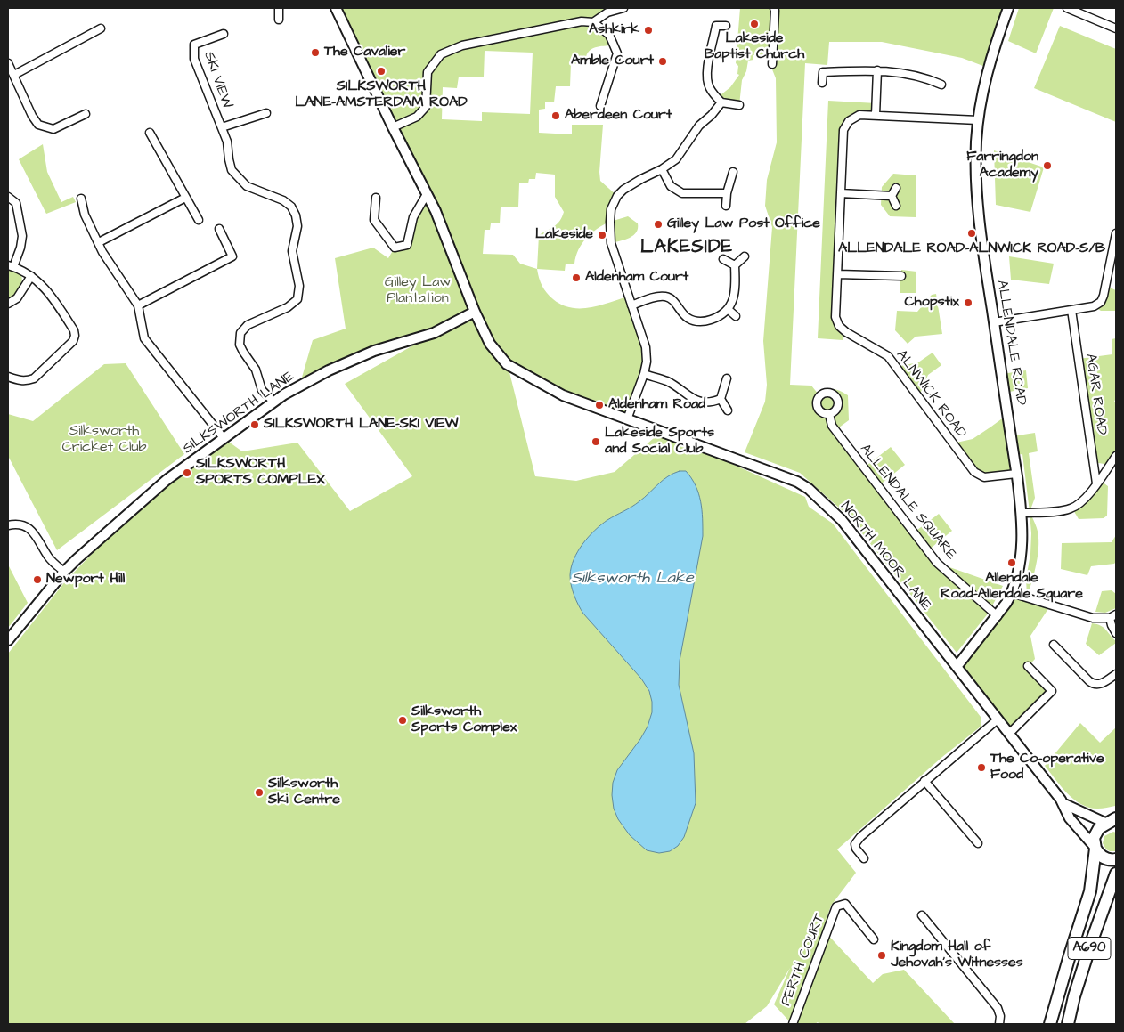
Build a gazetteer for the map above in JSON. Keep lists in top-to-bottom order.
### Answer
{
  "streets": {
    "highway": ["A690"],
    "street": [
      "SKI VIEW",
      "ALLENDALE ROAD",
      "ALNWICK ROAD",
      "AGAR ROAD",
      "SILKSWORTH LANE",
      "ALLENDALE SQUARE",
      "NORTH MOOR LANE",
      "PERTH COURT"
    ]
  },
  "crossings": [
    ["SKI VIEW", "SILKSWORTH LANE"],
    ["ALLENDALE ROAD", "ALNWICK ROAD"],
    ["ALLENDALE ROAD", "ALLENDALE SQUARE"],
    ["ALLENDALE ROAD", "NORTH MOOR LANE"],
    ["SILKSWORTH LANE", "NORTH MOOR LANE"],
    ["NORTH MOOR LANE", "A690"]
  ],
  "districts": ["LAKESIDE"],
  "water": ["Silksworth Lake"],
  "parks": ["Gilley Law Plantation", "Silksworth Cricket Club"],
  "places": [
    "Lakeside Baptist Church",
    "Ashkirk",
    "The Cavalier",
    "Amble Court",
    "SILKSWORTH LANE-AMSTERDAM ROAD",
    "Aberdeen Court",
    "Farringdon Academy",
    "Gilley Law Post Office",
    "ALLENDALE ROAD-ALNWICK ROAD-S/B",
    "Lakeside",
    "Aldenham Court",
    "Chopstix",
    "Aldenham Road",
    "SILKSWORTH LANE-SKI VIEW",
    "Lakeside Sports and Social Club",
    "SILKSWORTH SPORTS COMPLEX",
    "Allendale Road-Allendale Square",
    "Newport Hill",
    "Silksworth Sports Complex",
    "The Co-operative Food",
    "Silksworth Ski Centre",
    "Kingdom Hall of Jehovah's Witnesses"
  ]
}
